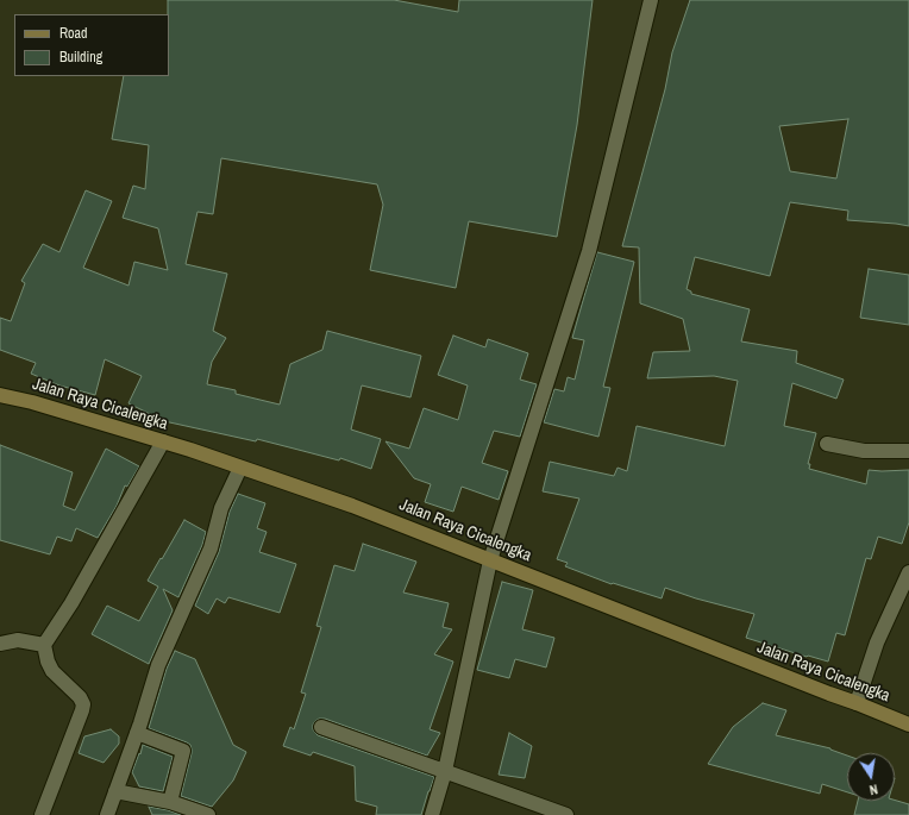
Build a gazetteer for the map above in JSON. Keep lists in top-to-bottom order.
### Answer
{
  "streets": {
    "main road": ["Jalan Raya Cicalengka"]
  },
  "legend": ["Road", "Building"],
  "north": "bottom"
}
